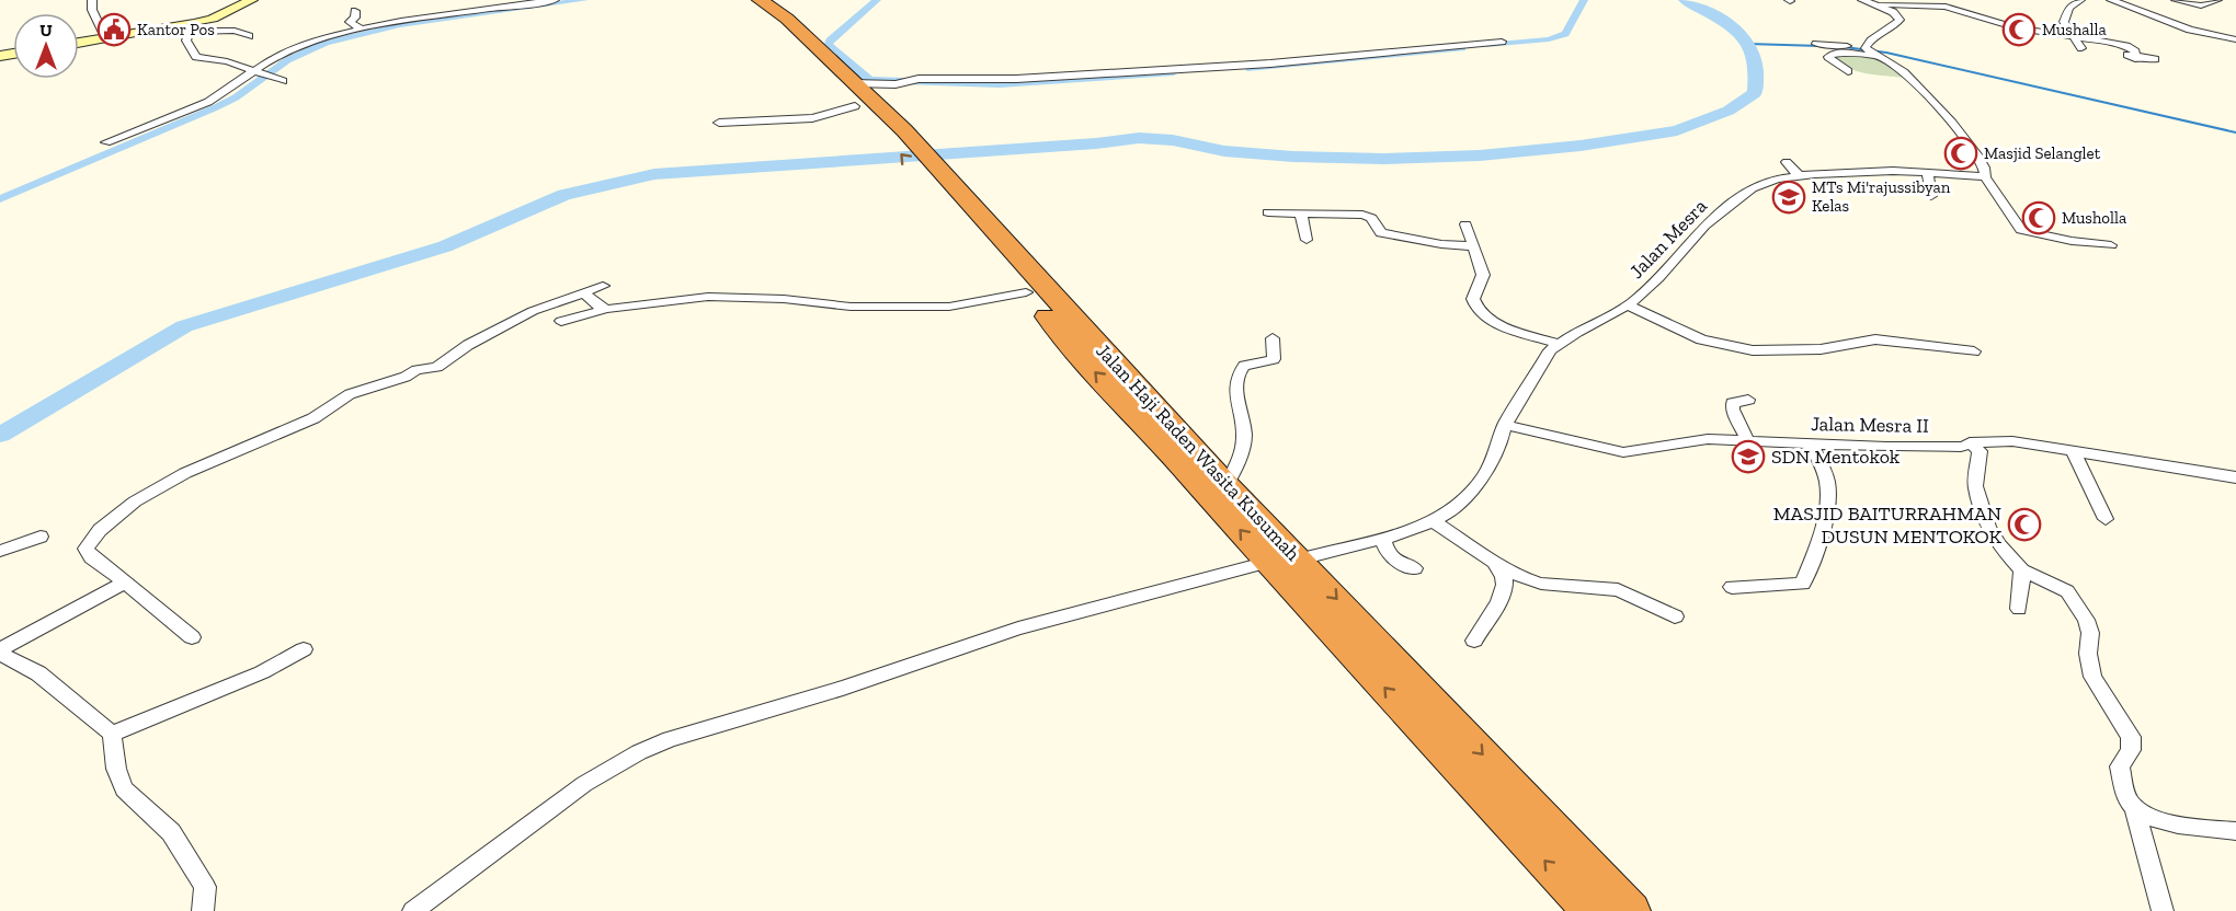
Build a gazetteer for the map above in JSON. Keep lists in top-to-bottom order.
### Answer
{
  "streets": {
    "highway": ["Jalan Haji Raden Wasita Kusumah"],
    "street": ["Jalan Mesra", "Jalan Mesra II"]
  },
  "crossings": [
    ["Jalan Mesra", "Jalan Mesra II"],
    ["Jalan Mesra", "Jalan Haji Raden Wasita Kusumah"]
  ],
  "places": {
    "public building": ["Kantor Pos"],
    "mosque": [
      "Mushalla",
      "Masjid Selanglet",
      "Musholla",
      "MASJID BAITURRAHMAN DUSUN MENTOKOK"
    ],
    "school or university": ["MTs Mi'rajussibyan Kelas", "SDN Mentokok"]
  },
  "north": "top"
}
